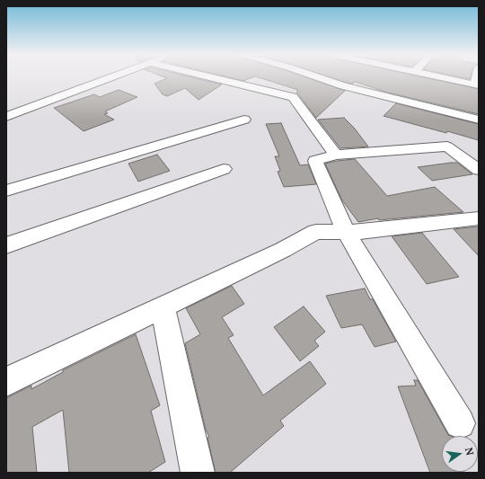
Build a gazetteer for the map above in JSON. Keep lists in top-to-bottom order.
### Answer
{
  "north": "right"
}
